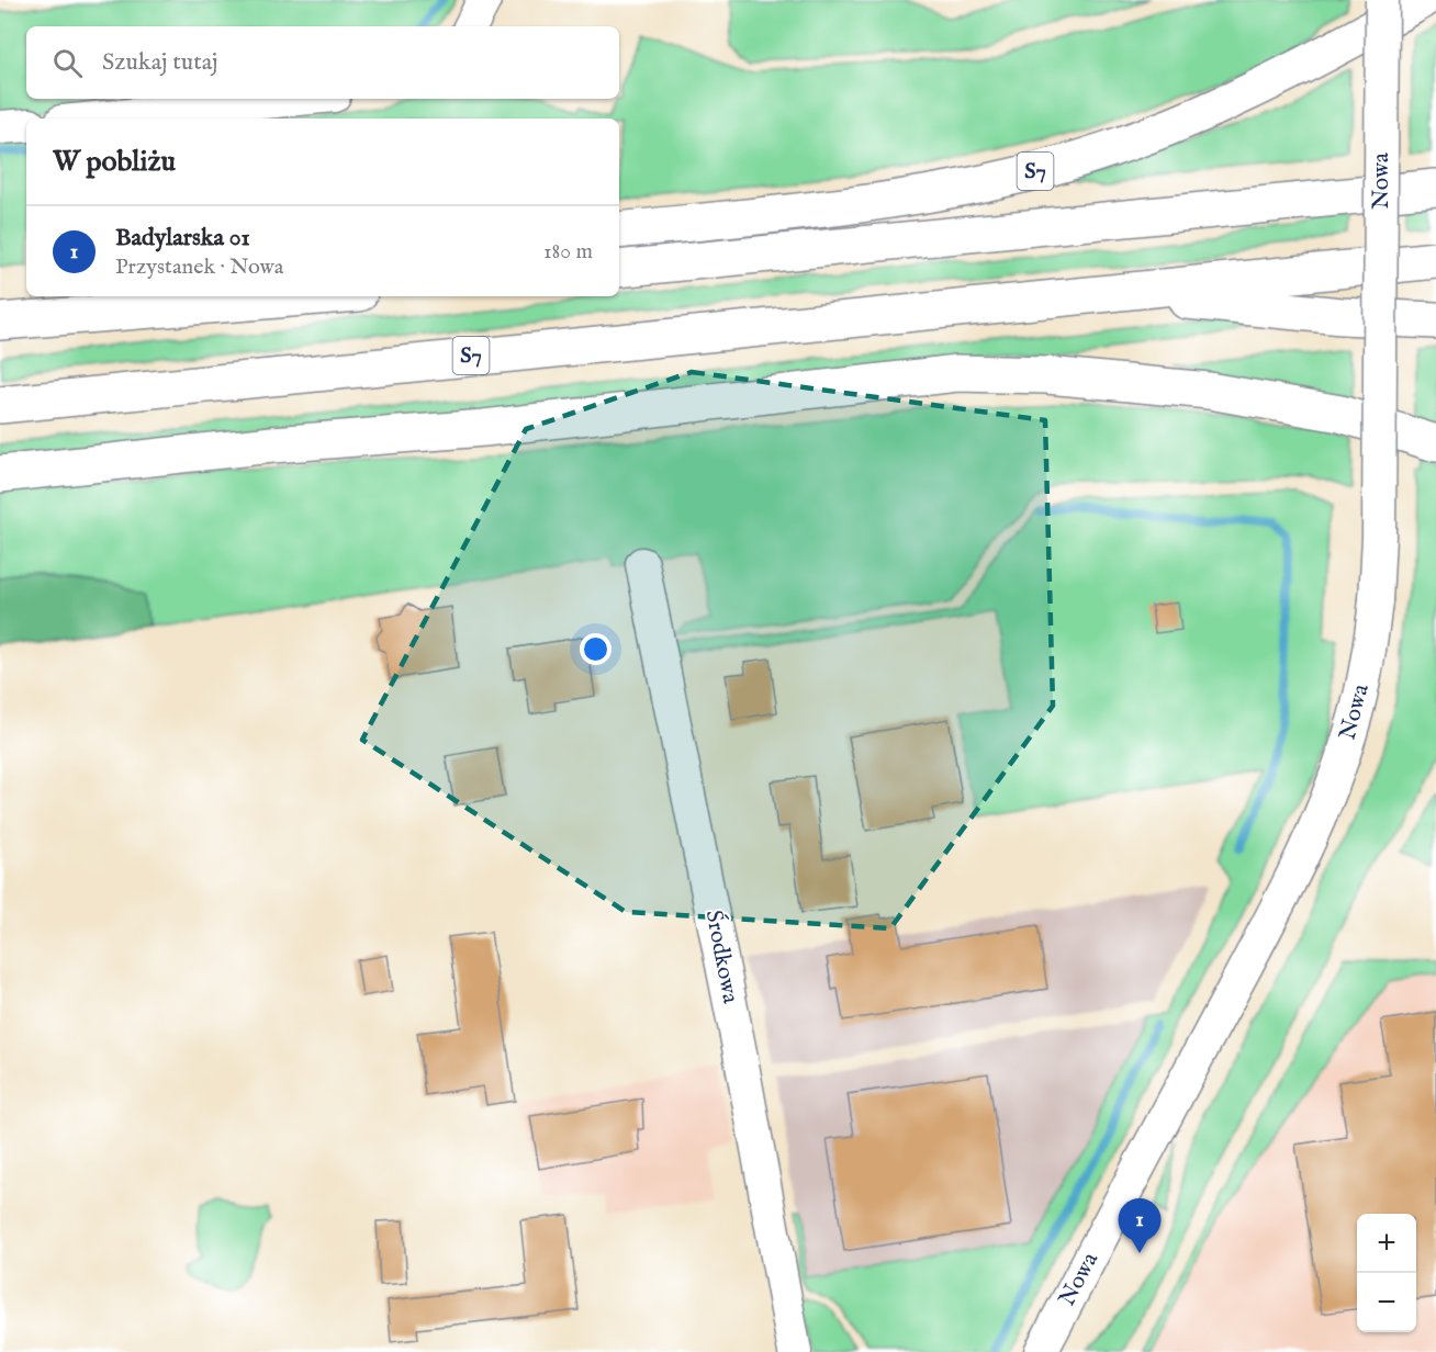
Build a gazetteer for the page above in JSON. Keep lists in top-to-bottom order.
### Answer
{
  "streets": {
    "highway": ["S7"],
    "street": ["Nowa", "Środkowa"]
  },
  "page": {
    "search": "Szukaj tutaj",
    "heading": "W pobliżu",
    "list": [
      {
        "mark": "1",
        "name": "Badylarska 01",
        "note": "Przystanek · Nowa",
        "value": "180 m"
      }
    ],
    "pins": "1",
    "map_buttons": ["+", "−"]
  }
}
